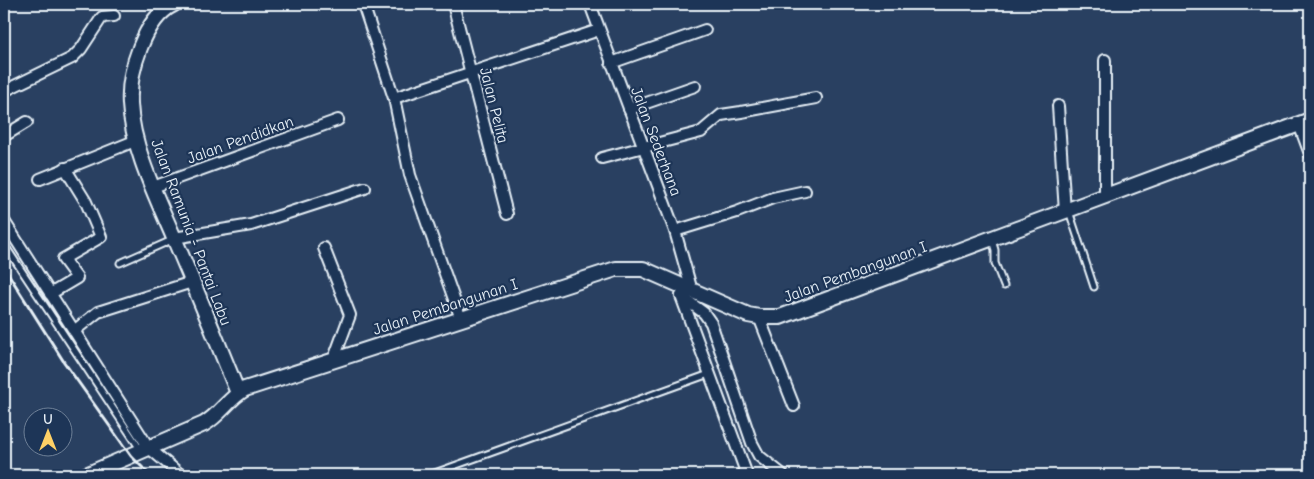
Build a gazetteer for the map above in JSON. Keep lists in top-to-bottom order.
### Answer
{
  "streets": {
    "main road": ["Jalan Ramunia - Pantai Labu", "Jalan Pembangunan I"],
    "street": ["Jalan Pelita", "Jalan Pendidkan", "Jalan Sederhana"]
  },
  "crossings": [
    ["Jalan Pendidkan", "Jalan Ramunia - Pantai Labu"],
    ["Jalan Sederhana", "Jalan Pembangunan I"],
    ["Jalan Ramunia - Pantai Labu", "Jalan Pembangunan I"]
  ],
  "north": "top"
}
